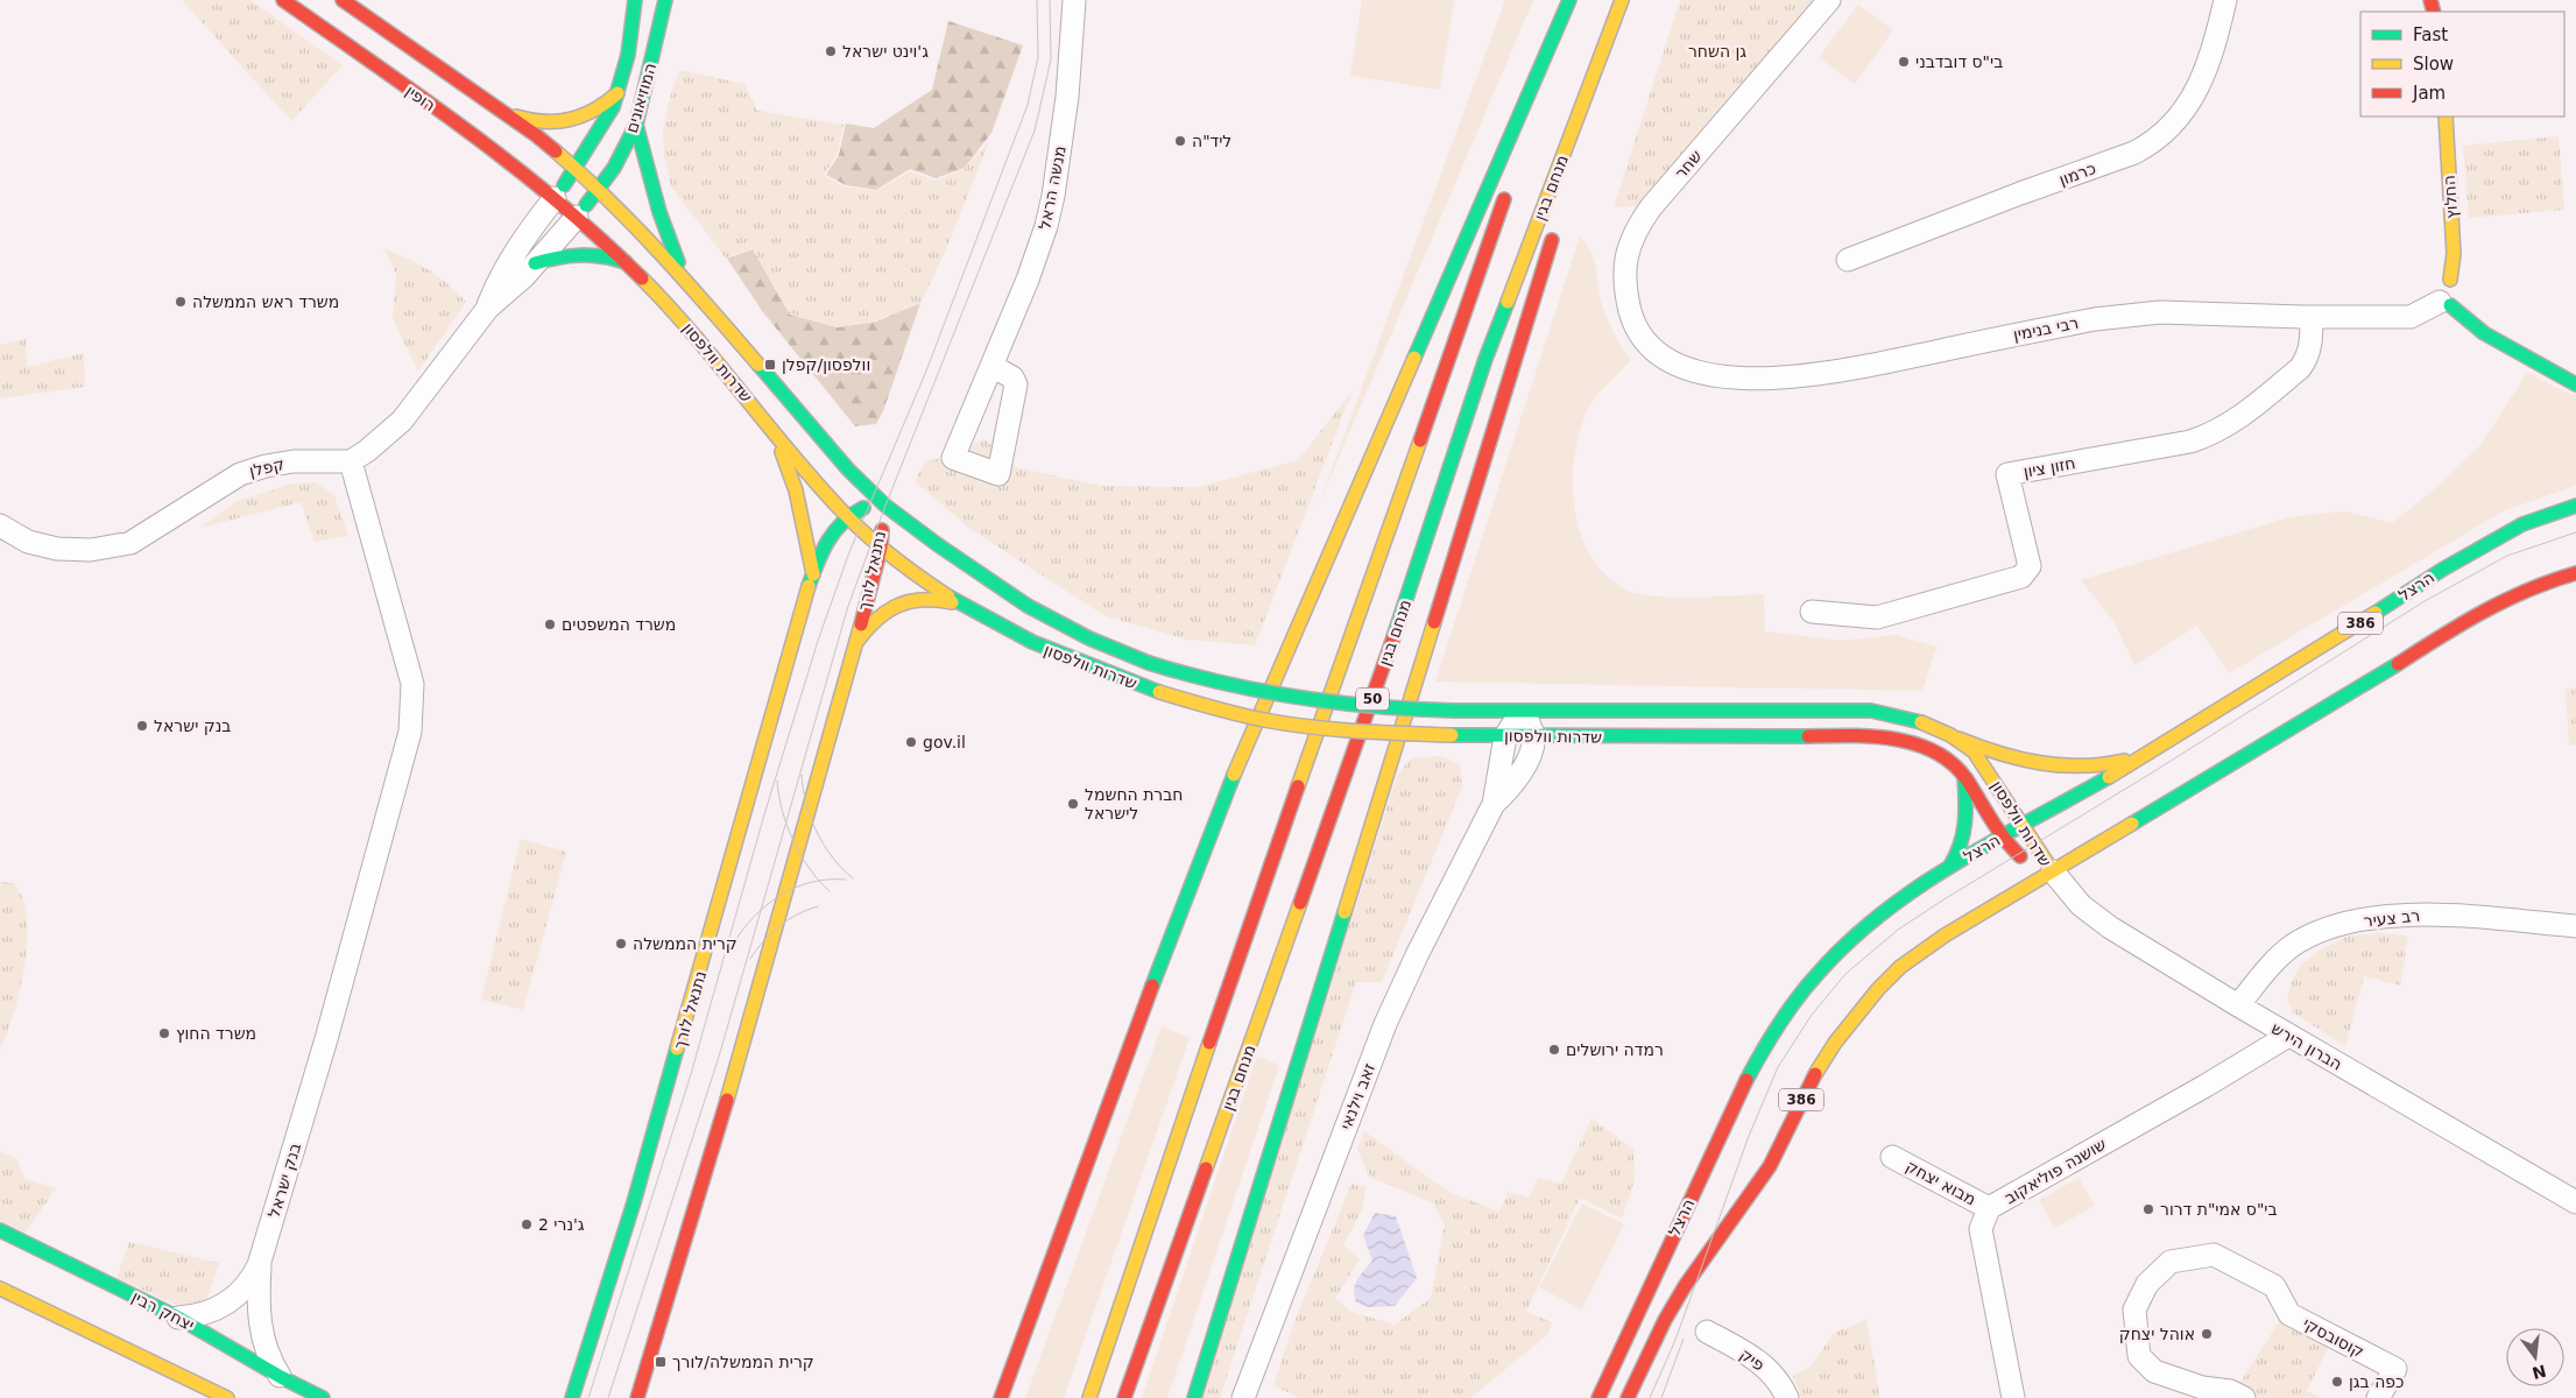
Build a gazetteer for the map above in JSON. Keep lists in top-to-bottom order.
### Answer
{
  "streets": {
    "main road": [
      "רופין",
      "המוזיאונים",
      "מנחם בגין",
      "החלוץ",
      "שדרות וולפסון",
      "נתנאל לורך",
      "הרצל",
      "386",
      "50",
      "יצחק רבין"
    ],
    "street": [
      "שחר",
      "כרמון",
      "מנשה הראל",
      "רבי בנימין",
      "קפלן",
      "חזון ציון",
      "רב צעיר",
      "הברון הירש",
      "זאב וילנאי",
      "שושנה פוליאקוב",
      "בנק ישראל",
      "מבוא יצחק",
      "קוסובסקי",
      "פיק"
    ]
  },
  "crossings": [
    ["רופין", "שדרות וולפסון"],
    ["המוזיאונים", "שדרות וולפסון"],
    ["שחר", "רבי בנימין"],
    ["החלוץ", "רבי בנימין"],
    ["רבי בנימין", "חזון ציון"],
    ["שדרות וולפסון", "נתנאל לורך"],
    ["שדרות וולפסון", "הרצל"],
    ["שדרות וולפסון", "386"],
    ["שדרות וולפסון", "הברון הירש"],
    ["שדרות וולפסון", "זאב וילנאי"],
    ["קפלן", "בנק ישראל"],
    ["386", "הברון הירש"],
    ["רב צעיר", "הברון הירש"],
    ["הברון הירש", "שושנה פוליאקוב"],
    ["שושנה פוליאקוב", "מבוא יצחק"],
    ["בנק ישראל", "יצחק רבין"]
  ],
  "parks": ["גן השחר"],
  "places": {
    "other": [
      "ג'וינט ישראל",
      "בי\"ס דובדבני",
      "ליד\"ה",
      "משרד ראש הממשלה",
      "משרד המשפטים",
      "בנק ישראל",
      "gov.il",
      "חברת החשמל לישראל",
      "קרית הממשלה",
      "משרד החוץ",
      "רמדה ירושלים",
      "בי\"ס אמי\"ת דרור",
      "ג'נרי 2",
      "אוהל יצחק",
      "כפה בגן"
    ],
    "transit": ["וולפסון/קפלן", "קרית הממשלה/לורך"]
  },
  "legend": ["Fast", "Slow", "Jam"],
  "north": "bottom"
}
